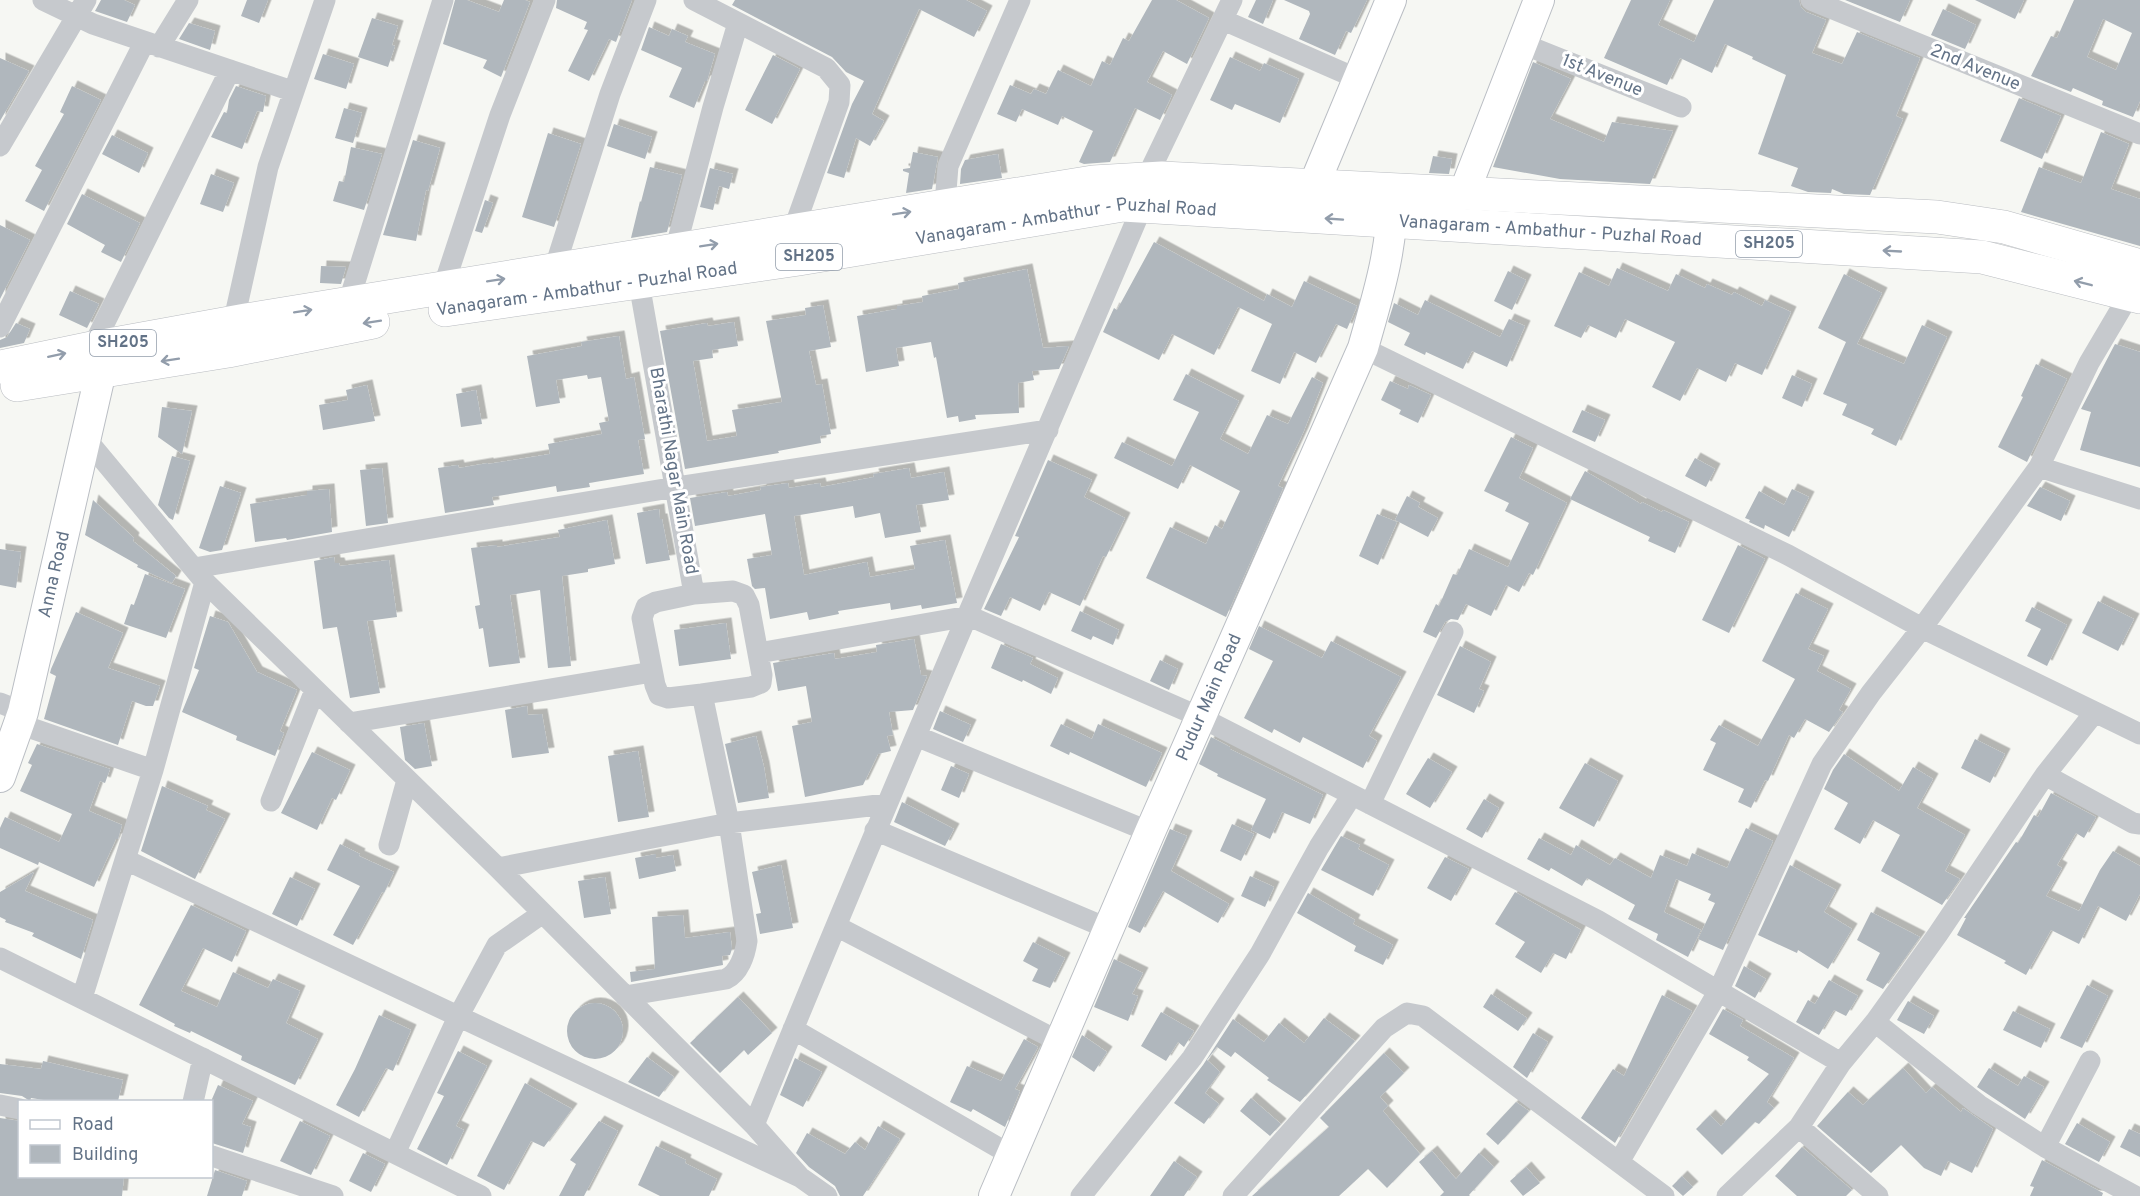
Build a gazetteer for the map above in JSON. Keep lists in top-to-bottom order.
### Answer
{
  "streets": {
    "main road": ["Vanagaram - Ambathur - Puzhal Road", "SH205"],
    "street": [
      "2nd Avenue",
      "1st Avenue",
      "Bharathi Nagar Main Road",
      "Anna Road",
      "Pudur Main Road"
    ]
  },
  "crossings": [
    ["Vanagaram - Ambathur - Puzhal Road", "Bharathi Nagar Main Road"],
    ["Vanagaram - Ambathur - Puzhal Road", "Anna Road"],
    ["Vanagaram - Ambathur - Puzhal Road", "Pudur Main Road"]
  ],
  "legend": ["Road", "Building"]
}
